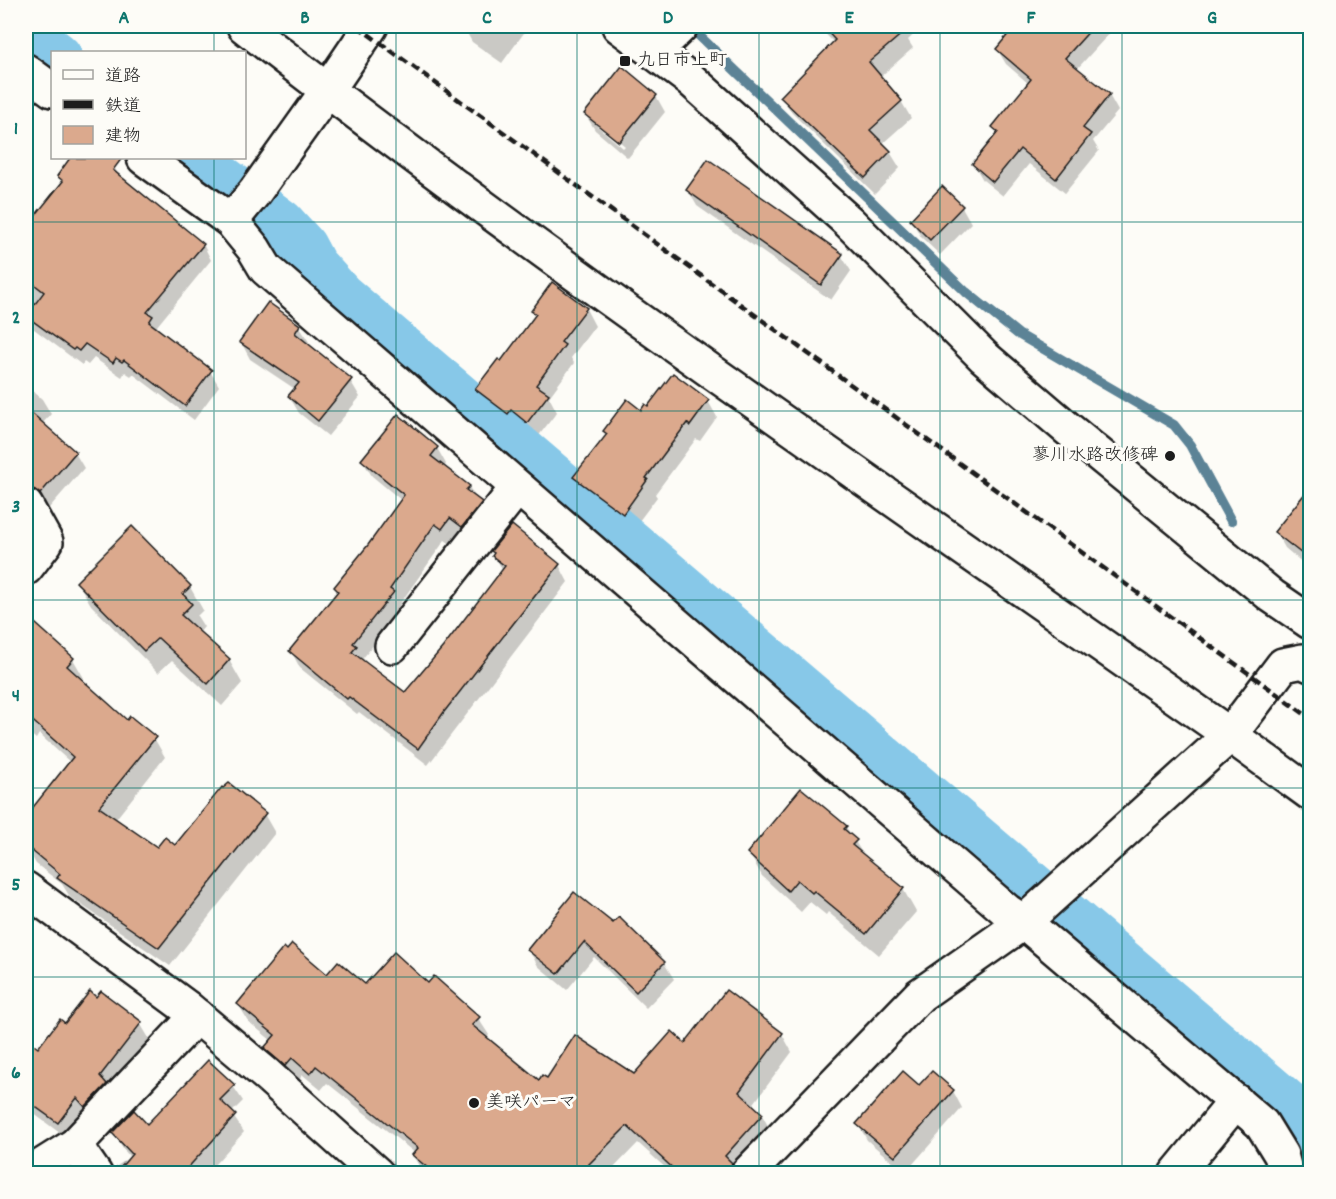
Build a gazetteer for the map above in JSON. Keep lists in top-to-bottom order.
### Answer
{
  "places": {
    "transit": ["九日市上町"],
    "other": ["蓼川水路改修碑", "美咲パーマ"]
  },
  "legend": ["道路", "鉄道", "建物"],
  "grid": {
    "columns": [
      "A",
      "B",
      "C",
      "D",
      "E",
      "F",
      "G"
    ],
    "rows": [
      "1",
      "2",
      "3",
      "4",
      "5",
      "6"
    ]
  }
}
